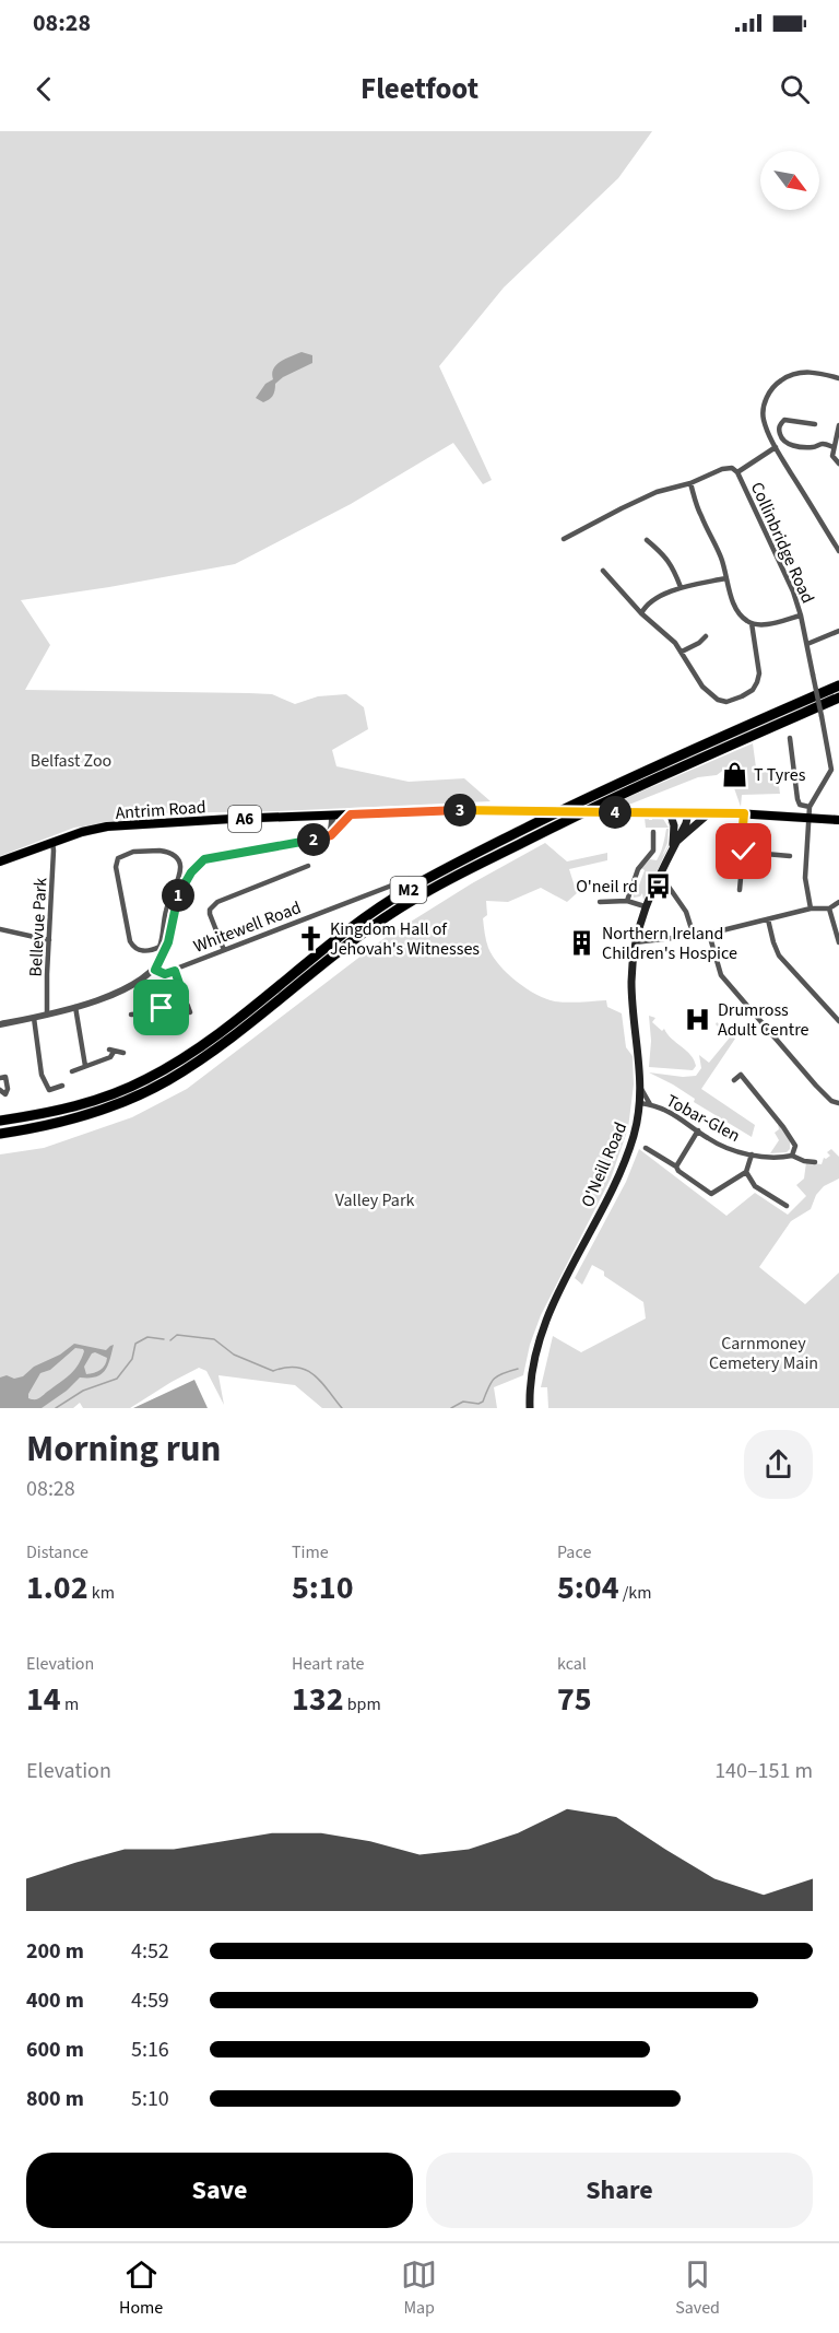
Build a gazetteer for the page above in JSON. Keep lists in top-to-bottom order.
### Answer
{
  "streets": {
    "highway": ["M2"],
    "main road": ["Antrim Road", "A6", "O'Neill Road"],
    "street": [
      "Collinbridge Road",
      "Whitewell Road",
      "Bellevue Park",
      "Tobar-Glen"
    ]
  },
  "crossings": [
    ["Antrim Road", "Bellevue Park"],
    ["Antrim Road", "O'Neill Road"],
    ["Tobar-Glen", "O'Neill Road"]
  ],
  "parks": ["Belfast Zoo", "Valley Park", "Carnmoney Cemetery Main"],
  "places": {
    "shop": ["T Tyres"],
    "bus stop": ["O'neil rd"],
    "church": ["Kingdom Hall of Jehovah's Witnesses"],
    "building": ["Northern Ireland Children's Hospice"],
    "hospital": ["Drumross Adult Centre"]
  },
  "north": "bottom right",
  "page": {
    "status": "08:28",
    "header": "Fleetfoot",
    "pins": [
      "3",
      "4",
      "2",
      "1"
    ],
    "heading": ["Morning run", "08:28"],
    "stats": [
      ["Distance", "1.02 km"],
      ["Time", "5:10"],
      ["Pace", "5:04 /km"],
      ["Elevation", "14 m"],
      ["Heart rate", "132 bpm"],
      ["kcal", "75"]
    ],
    "chart": ["Elevation", "140–151 m"],
    "list": [
      {
        "name": "200 m",
        "note": "4:52"
      },
      {
        "name": "400 m",
        "note": "4:59"
      },
      {
        "name": "600 m",
        "note": "5:16"
      },
      {
        "name": "800 m",
        "note": "5:10"
      }
    ],
    "buttons": ["Save", "Share"],
    "tabs": ["Home", "Map", "Saved"]
  }
}
